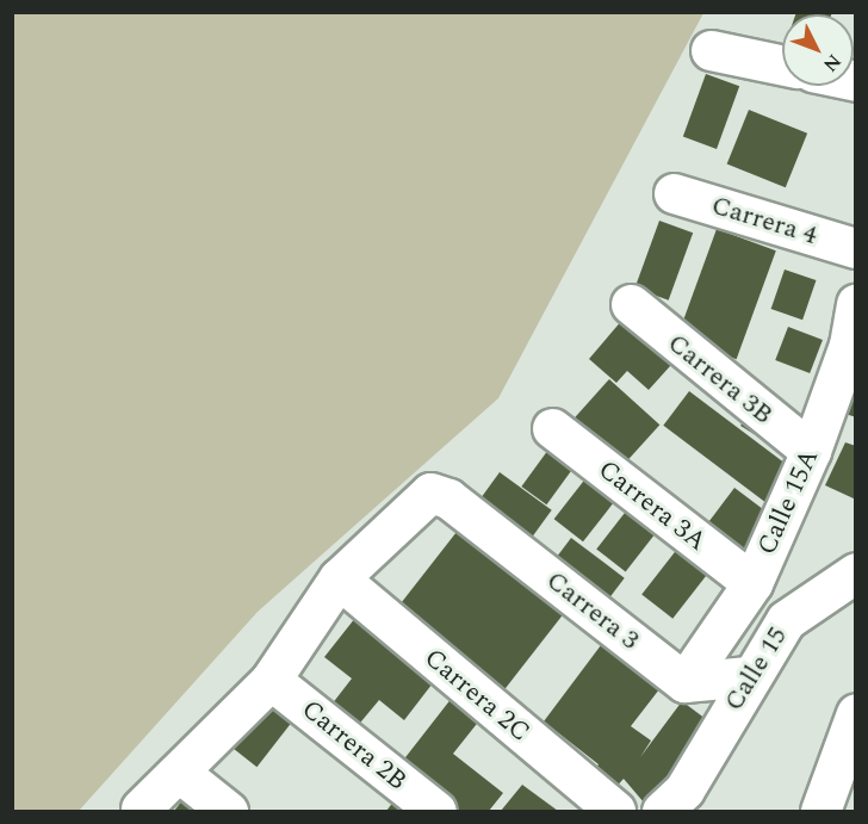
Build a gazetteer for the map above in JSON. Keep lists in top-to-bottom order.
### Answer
{
  "streets": {
    "street": [
      "Carrera 4",
      "Carrera 3B",
      "Calle 15A",
      "Carrera 3A",
      "Carrera 3",
      "Calle 15",
      "Carrera 2C",
      "Carrera 2B"
    ]
  },
  "crossings": [
    ["Carrera 3B", "Calle 15A"],
    ["Calle 15A", "Carrera 3A"],
    ["Calle 15A", "Carrera 3"],
    ["Carrera 3", "Carrera 2C"]
  ],
  "north": "bottom right"
}
